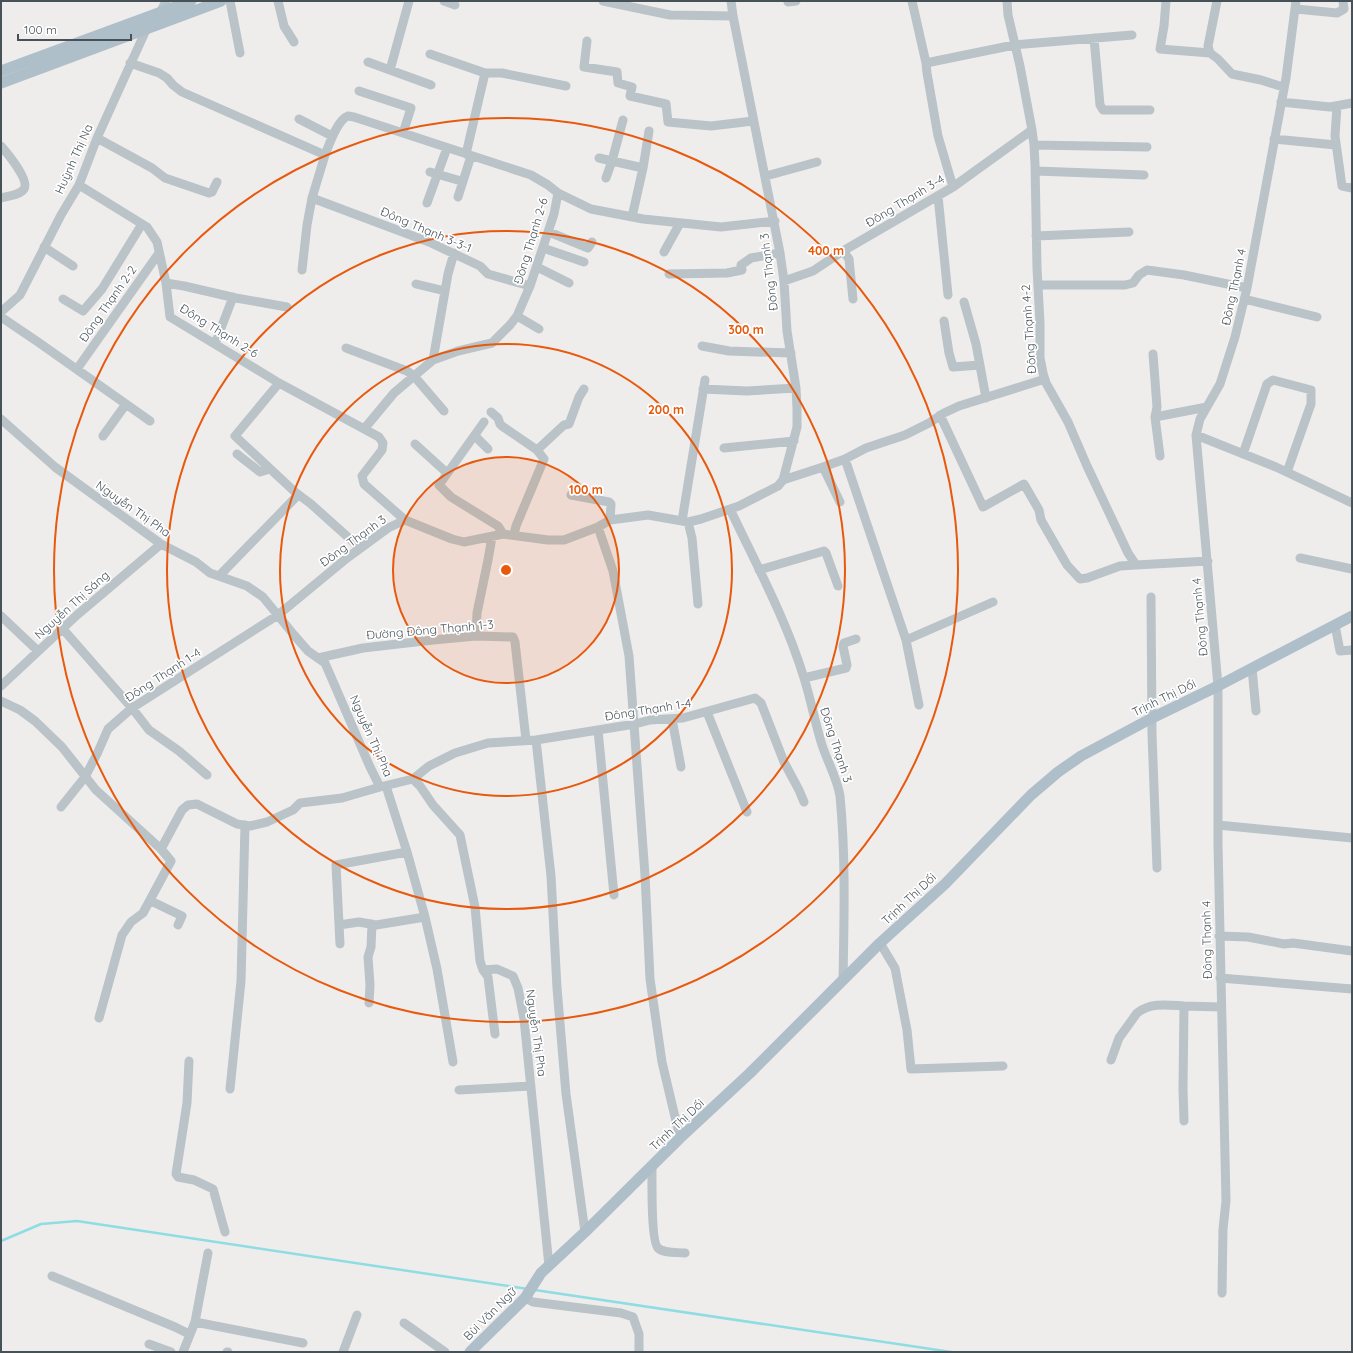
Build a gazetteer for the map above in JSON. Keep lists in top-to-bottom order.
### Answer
{
  "streets": {
    "main road": ["Trịnh Thị Dối", "Bùi Văn Ngữ"],
    "street": [
      "Huỳnh Thị Na",
      "Đông Thạnh 3-4",
      "Đông Thạnh 3-3-1",
      "Đông Thạnh 2-6",
      "Đông Thạnh 3",
      "Đông Thạnh 4",
      "Đông Thạnh 2-2",
      "Đông Thạnh 4-2",
      "Nguyễn Thị Pha",
      "Nguyễn Thị Sáng",
      "Đường Đông Thạnh 1-3",
      "Đông Thạnh 1-4"
    ]
  },
  "crossings": [
    ["Huỳnh Thị Na", "Đông Thạnh 2-6"],
    ["Đông Thạnh 3-4", "Đông Thạnh 3"],
    ["Đông Thạnh 3-4", "Đông Thạnh 4-2"],
    ["Đông Thạnh 3-3-1", "Đông Thạnh 2-6"],
    ["Đông Thạnh 2-6", "Đông Thạnh 3"],
    ["Đông Thạnh 2-6", "Đông Thạnh 2-2"],
    ["Đông Thạnh 3", "Nguyễn Thị Pha"],
    ["Đông Thạnh 3", "Đông Thạnh 1-4"],
    ["Đông Thạnh 3", "Trịnh Thị Dối"],
    ["Đông Thạnh 4", "Trịnh Thị Dối"],
    ["Nguyễn Thị Pha", "Nguyễn Thị Sáng"],
    ["Nguyễn Thị Pha", "Đường Đông Thạnh 1-3"],
    ["Nguyễn Thị Pha", "Đông Thạnh 1-4"],
    ["Nguyễn Thị Pha", "Trịnh Thị Dối"],
    ["Đường Đông Thạnh 1-3", "Đông Thạnh 1-4"],
    ["Trịnh Thị Dối", "Bùi Văn Ngữ"]
  ],
  "scale_bar": "100 m",
  "rings": [
    "400 m",
    "300 m",
    "200 m",
    "100 m"
  ]
}
